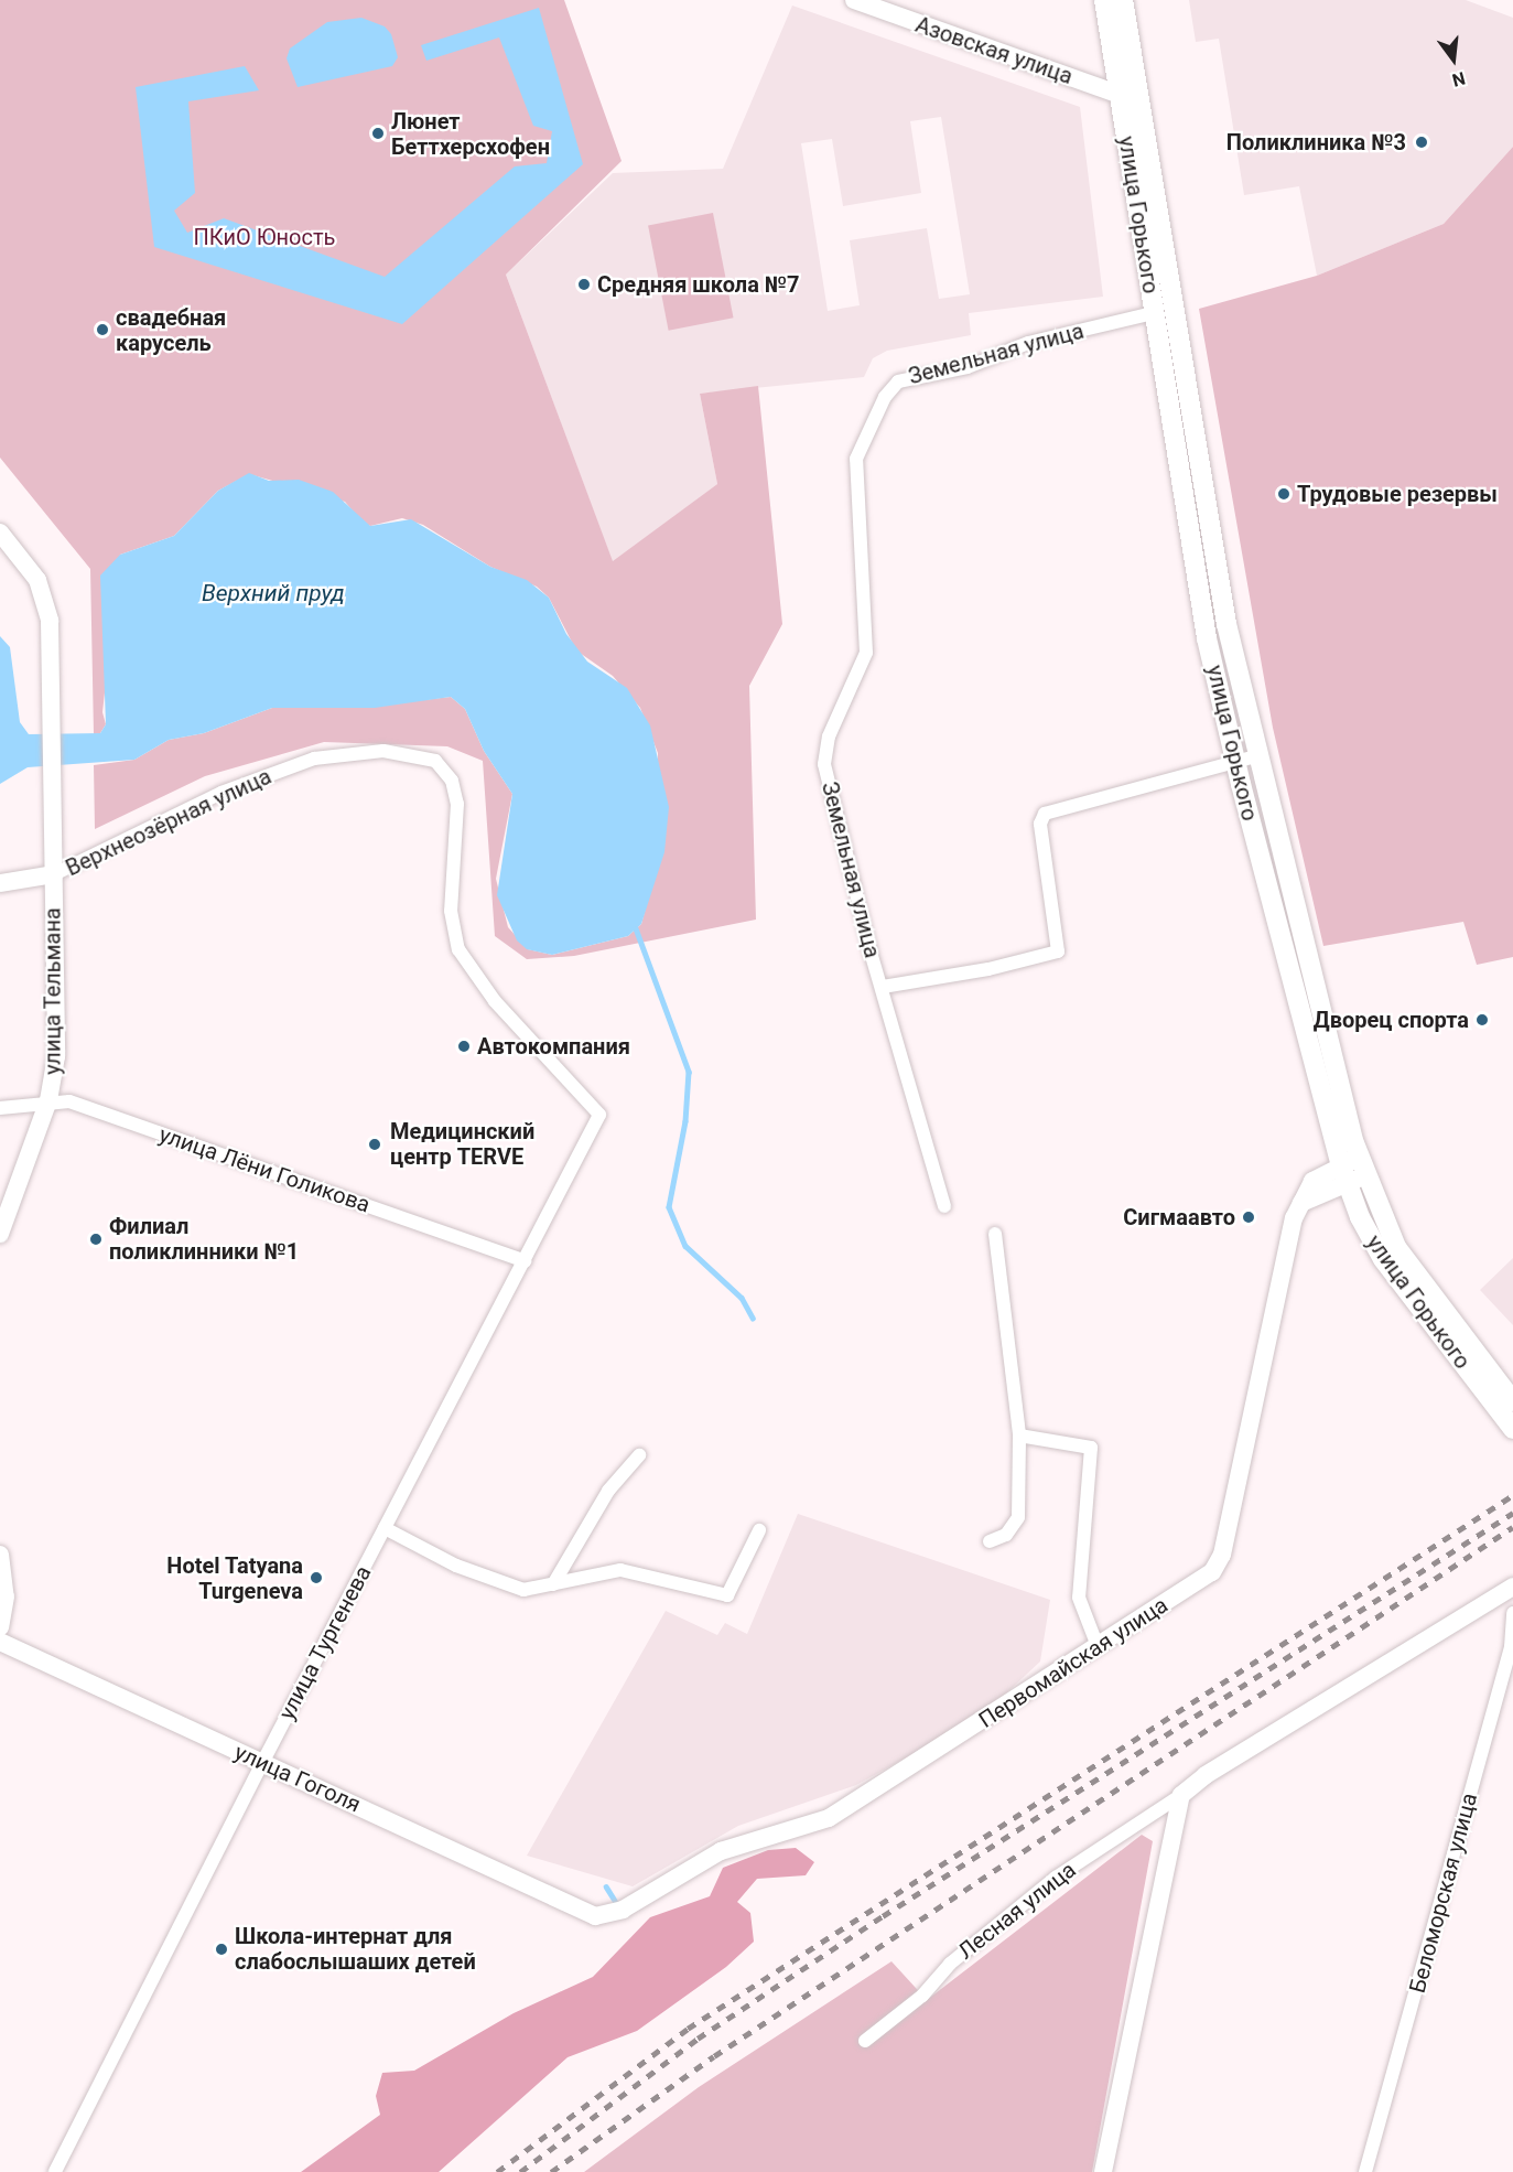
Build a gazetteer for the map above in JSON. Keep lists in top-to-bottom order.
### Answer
{
  "streets": {
    "main road": ["улица Горького"],
    "street": [
      "Азовская улица",
      "Земельная улица",
      "Верхнеозёрная улица",
      "улица Тельмана",
      "улица Лёни Голикова",
      "улица Тургенева",
      "Первомайская улица",
      "улица Гоголя",
      "Беломорская улица",
      "Лесная улица"
    ]
  },
  "crossings": [
    ["Азовская улица", "улица Горького"],
    ["улица Горького", "Земельная улица"],
    ["улица Горького", "Первомайская улица"],
    ["Верхнеозёрная улица", "улица Тельмана"],
    ["Верхнеозёрная улица", "улица Тургенева"],
    ["улица Тельмана", "улица Лёни Голикова"],
    ["улица Лёни Голикова", "улица Тургенева"],
    ["улица Тургенева", "улица Гоголя"],
    ["Первомайская улица", "улица Гоголя"]
  ],
  "water": ["Верхний пруд"],
  "parks": ["ПКиО Юность"],
  "places": [
    "Люнет Беттхерсхофен",
    "Поликлиника №3",
    "Средняя школа №7",
    "свадебная карусель",
    "Трудовые резервы",
    "Дворец спорта",
    "Автокомпания",
    "Медицинский центр TERVE",
    "Сигмаавто",
    "Филиал поликлинники №1",
    "Hotel Tatyana Turgeneva",
    "Школа-интернат для слабослышаших детей"
  ],
  "north": "bottom"
}
